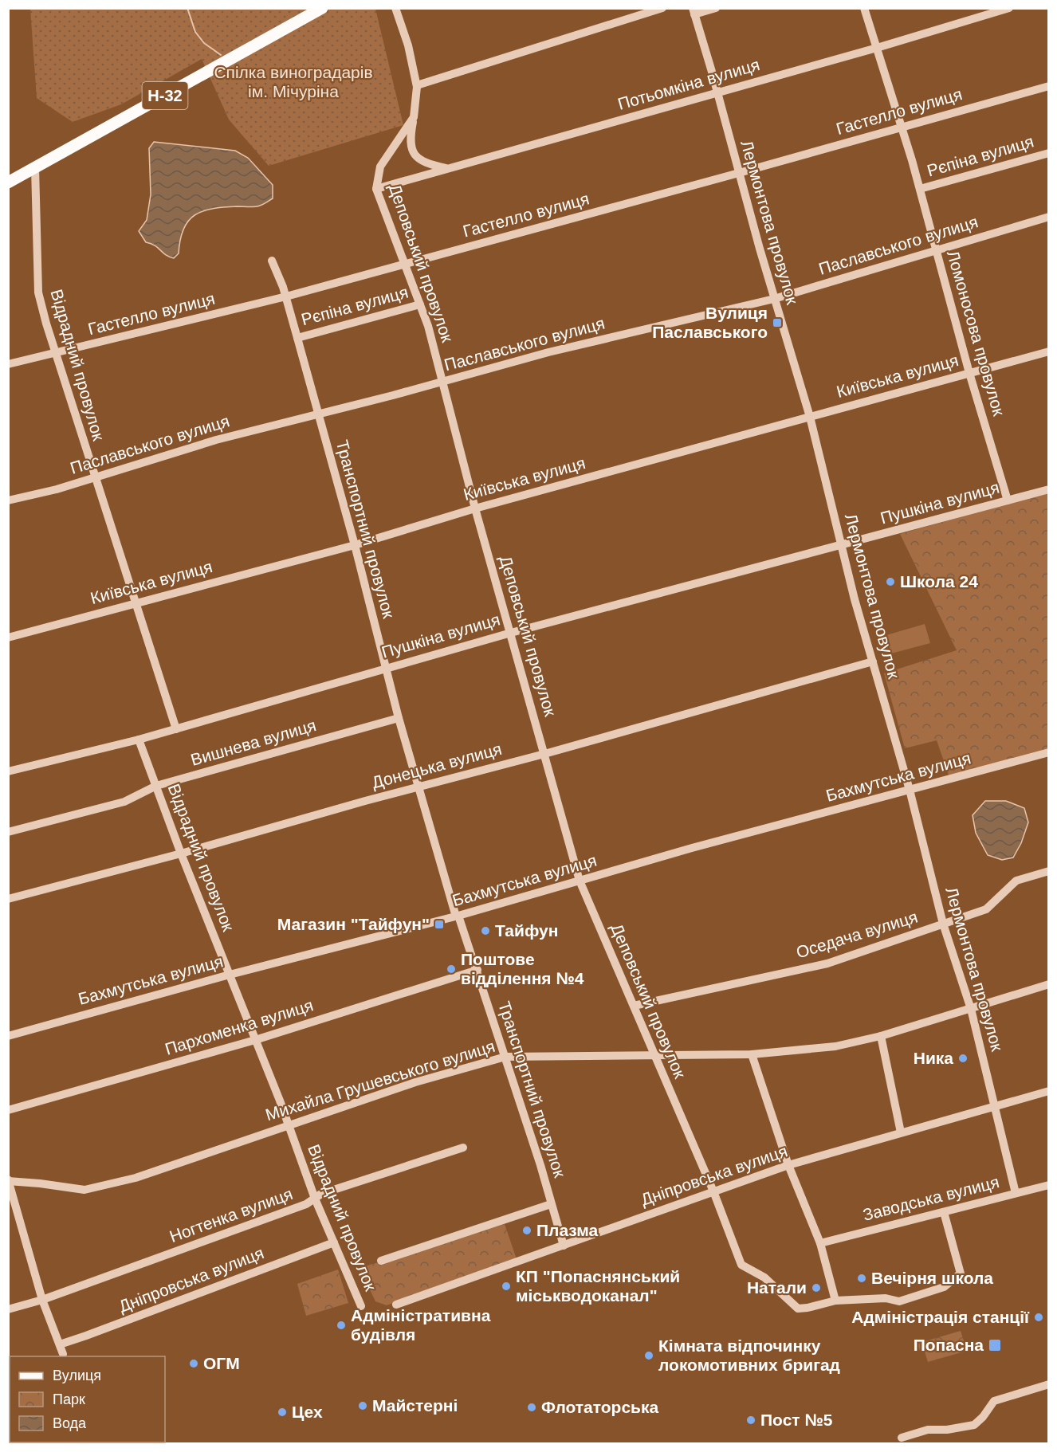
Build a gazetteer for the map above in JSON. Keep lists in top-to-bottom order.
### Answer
{
  "streets": {
    "main road": ["Н-32"],
    "street": [
      "Потьомкіна вулиця",
      "Гастелло вулиця",
      "Рєпіна вулиця",
      "Лермонтова провулок",
      "Паславського вулиця",
      "Деповський провулок",
      "Ломоносова провулок",
      "Відрадний провулок",
      "Київська вулиця",
      "Пушкіна вулиця",
      "Транспортний провулок",
      "Вишнева вулиця",
      "Донецька вулиця",
      "Бахмутська вулиця",
      "Оседача вулиця",
      "Пархоменка вулиця",
      "Михайла Грушевського вулиця",
      "Дніпровська вулиця",
      "Заводська вулиця",
      "Ногтенка вулиця"
    ]
  },
  "crossings": [
    ["Потьомкіна вулиця", "Лермонтова провулок"],
    ["Потьомкіна вулиця", "Деповський провулок"],
    ["Потьомкіна вулиця", "Ломоносова провулок"],
    ["Н-32", "Відрадний провулок"],
    ["Гастелло вулиця", "Лермонтова провулок"],
    ["Гастелло вулиця", "Деповський провулок"],
    ["Гастелло вулиця", "Ломоносова провулок"],
    ["Гастелло вулиця", "Відрадний провулок"],
    ["Гастелло вулиця", "Транспортний провулок"],
    ["Рєпіна вулиця", "Деповський провулок"],
    ["Рєпіна вулиця", "Ломоносова провулок"],
    ["Рєпіна вулиця", "Транспортний провулок"],
    ["Лермонтова провулок", "Паславського вулиця"],
    ["Лермонтова провулок", "Київська вулиця"],
    ["Лермонтова провулок", "Пушкіна вулиця"],
    ["Лермонтова провулок", "Донецька вулиця"],
    ["Лермонтова провулок", "Бахмутська вулиця"],
    ["Лермонтова провулок", "Оседача вулиця"],
    ["Лермонтова провулок", "Михайла Грушевського вулиця"],
    ["Лермонтова провулок", "Дніпровська вулиця"],
    ["Лермонтова провулок", "Заводська вулиця"],
    ["Паславського вулиця", "Деповський провулок"],
    ["Паславського вулиця", "Ломоносова провулок"],
    ["Паславського вулиця", "Відрадний провулок"],
    ["Паславського вулиця", "Транспортний провулок"],
    ["Деповський провулок", "Київська вулиця"],
    ["Деповський провулок", "Пушкіна вулиця"],
    ["Деповський провулок", "Донецька вулиця"],
    ["Деповський провулок", "Бахмутська вулиця"],
    ["Деповський провулок", "Оседача вулиця"],
    ["Деповський провулок", "Михайла Грушевського вулиця"],
    ["Деповський провулок", "Дніпровська вулиця"],
    ["Ломоносова провулок", "Київська вулиця"],
    ["Ломоносова провулок", "Пушкіна вулиця"],
    ["Відрадний провулок", "Київська вулиця"],
    ["Відрадний провулок", "Пушкіна вулиця"],
    ["Відрадний провулок", "Вишнева вулиця"],
    ["Відрадний провулок", "Донецька вулиця"],
    ["Відрадний провулок", "Бахмутська вулиця"],
    ["Відрадний провулок", "Пархоменка вулиця"],
    ["Відрадний провулок", "Михайла Грушевського вулиця"],
    ["Відрадний провулок", "Дніпровська вулиця"],
    ["Відрадний провулок", "Ногтенка вулиця"],
    ["Київська вулиця", "Транспортний провулок"],
    ["Пушкіна вулиця", "Транспортний провулок"],
    ["Транспортний провулок", "Вишнева вулиця"],
    ["Транспортний провулок", "Донецька вулиця"],
    ["Транспортний провулок", "Бахмутська вулиця"],
    ["Транспортний провулок", "Пархоменка вулиця"],
    ["Транспортний провулок", "Михайла Грушевського вулиця"],
    ["Транспортний провулок", "Дніпровська вулиця"]
  ],
  "parks": ["Спілка виноградарів ім. Мічуріна"],
  "places": {
    "transit": ["Вулиця Паславського", "Магазин \"Тайфун\"", "Попасна"],
    "other": [
      "Школа 24",
      "Тайфун",
      "Поштове відділення №4",
      "Ника",
      "Плазма",
      "Вечірня школа",
      "КП \"Попаснянський міськводоканал\"",
      "Натали",
      "Адміністрація станції",
      "Адміністративна будівля",
      "Кімната відпочинку локомотивних бригад",
      "ОГМ",
      "Майстерні",
      "Флотаторська",
      "Цех",
      "Пост №5"
    ]
  },
  "legend": ["Вулиця", "Парк", "Вода"]
}
